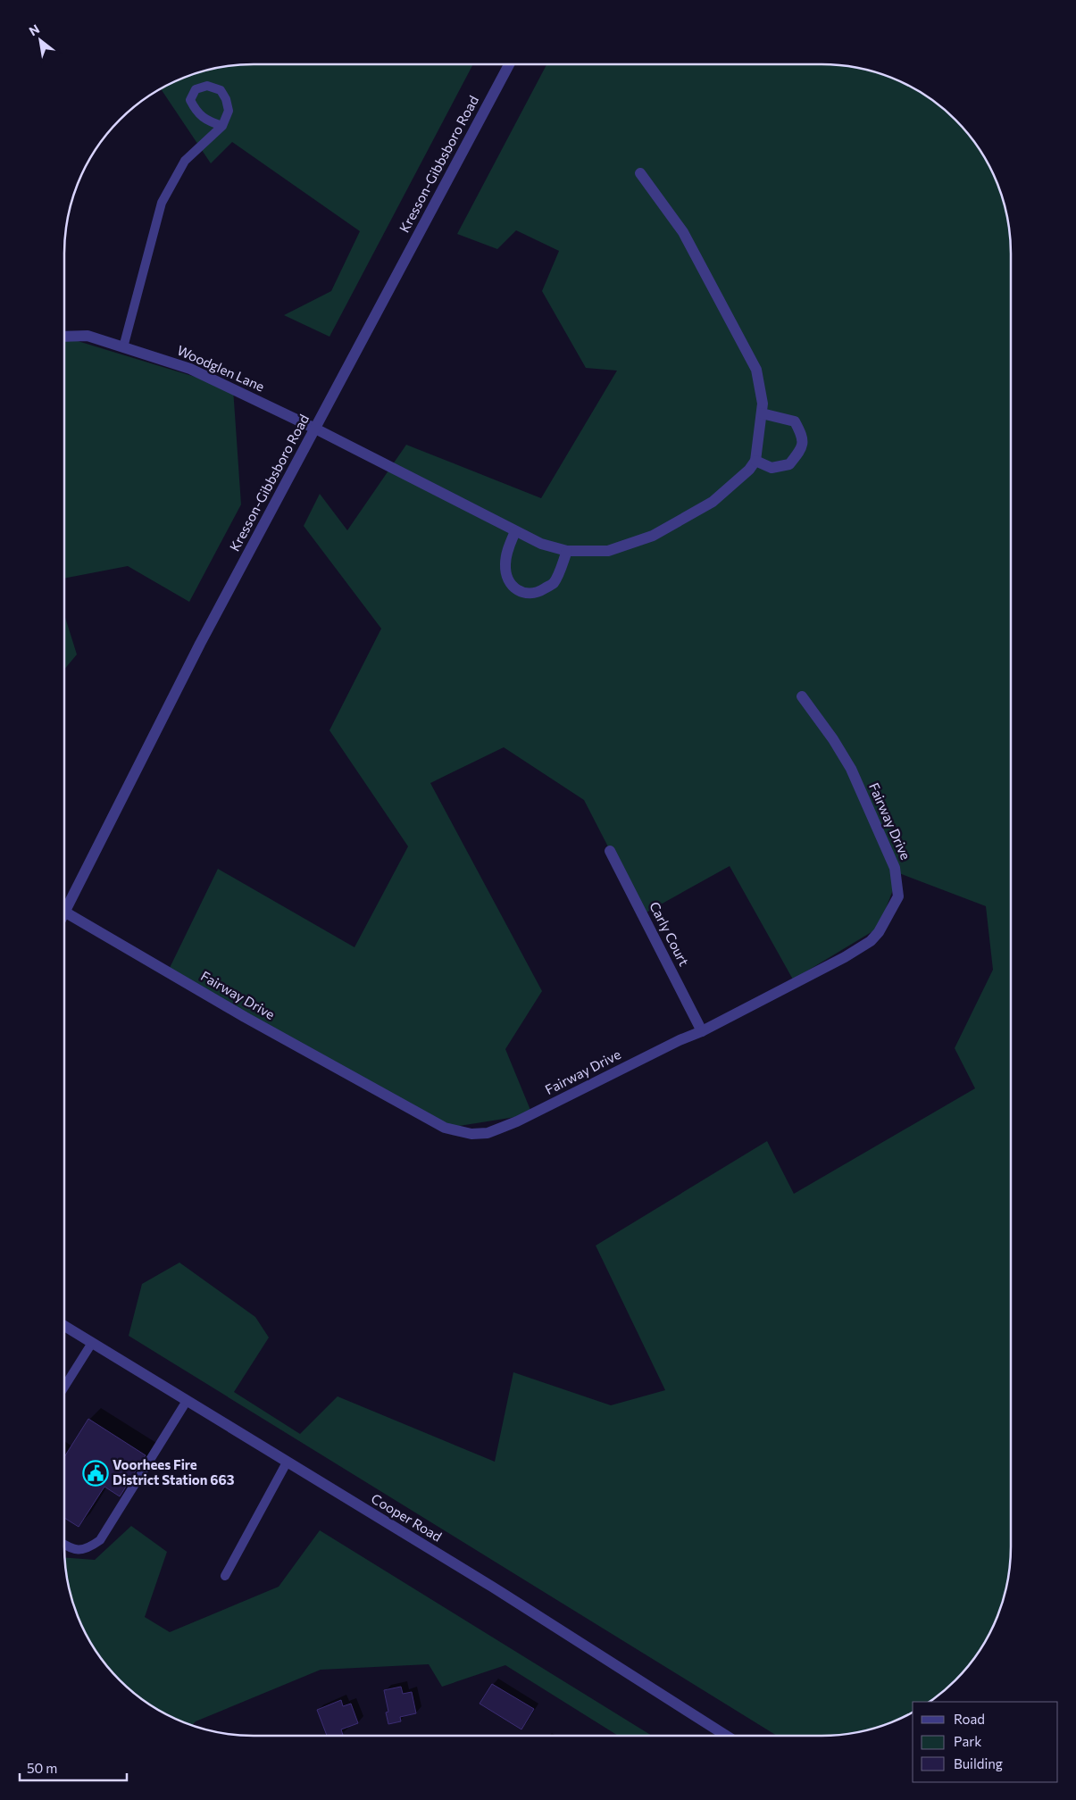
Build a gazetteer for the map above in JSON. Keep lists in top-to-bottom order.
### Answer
{
  "streets": {
    "street": [
      "Kresson-Gibbsboro Road",
      "Woodglen Lane",
      "Fairway Drive",
      "Carly Court",
      "Cooper Road"
    ]
  },
  "crossings": [
    ["Kresson-Gibbsboro Road", "Woodglen Lane"],
    ["Kresson-Gibbsboro Road", "Fairway Drive"],
    ["Fairway Drive", "Carly Court"]
  ],
  "places": {
    "public building": ["Voorhees Fire District Station 663"]
  },
  "legend": ["Road", "Park", "Building"],
  "scale_bar": "50 m",
  "north": "top left"
}
